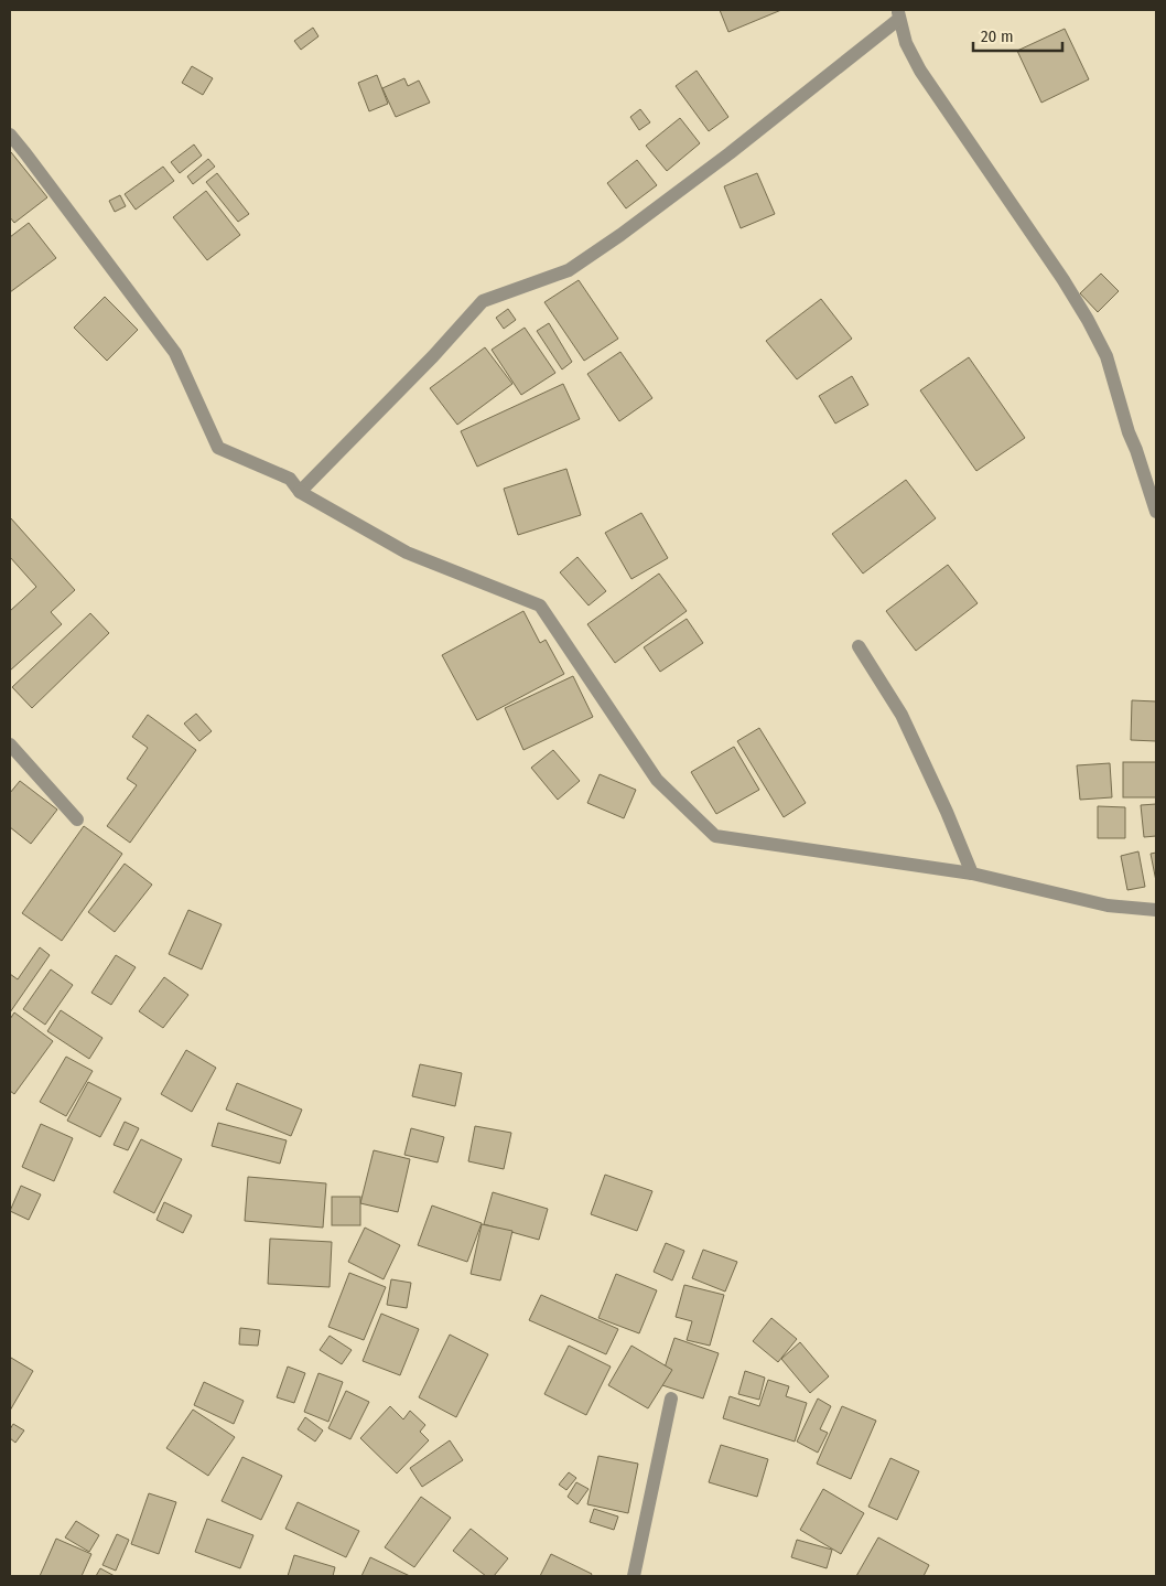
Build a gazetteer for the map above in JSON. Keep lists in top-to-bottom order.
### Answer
{
  "scale_bar": "20 m"
}
